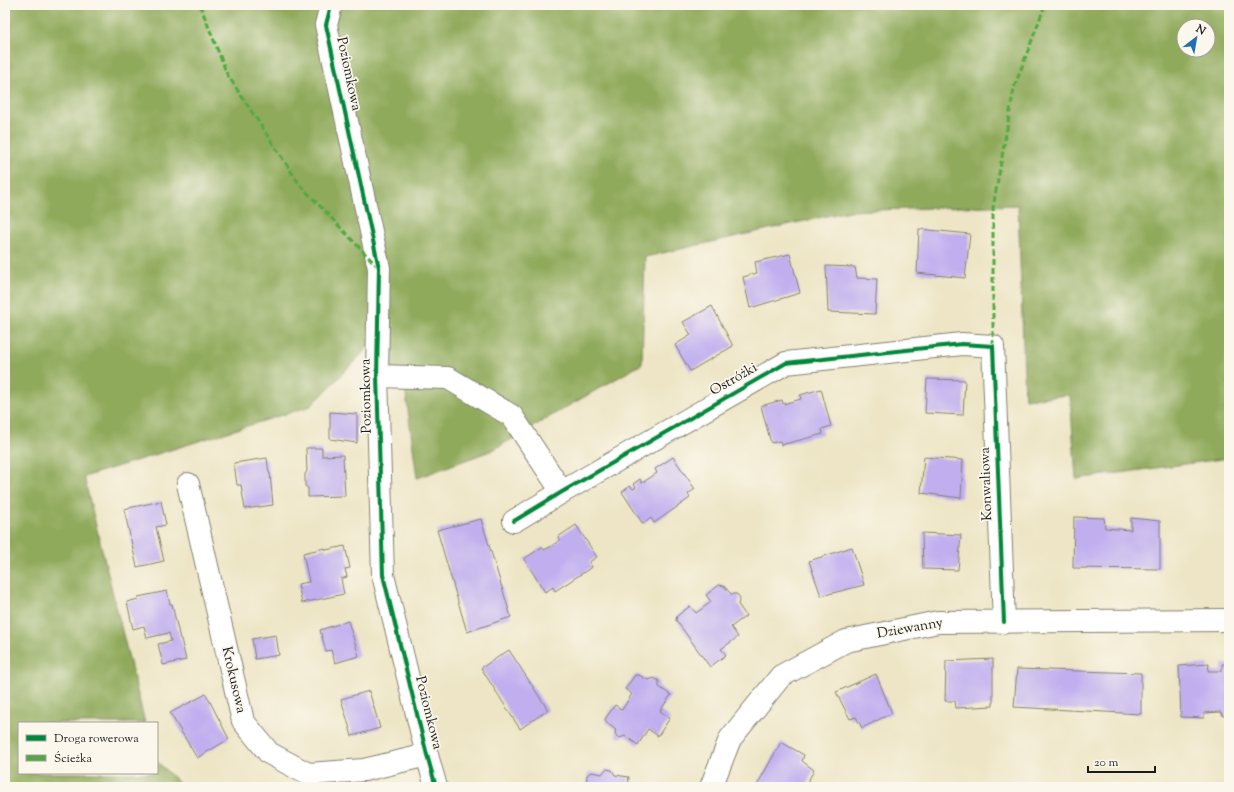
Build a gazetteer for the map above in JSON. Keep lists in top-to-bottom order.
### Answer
{
  "streets": {
    "street": [
      "Poziomkowa",
      "Ostróżki",
      "Konwaliowa",
      "Dziewanny",
      "Krokusowa"
    ]
  },
  "crossings": [
    ["Poziomkowa", "Krokusowa"],
    ["Ostróżki", "Konwaliowa"],
    ["Konwaliowa", "Dziewanny"]
  ],
  "legend": ["Droga rowerowa", "Ścieżka"],
  "scale_bar": "20 m",
  "north": "top right"
}
